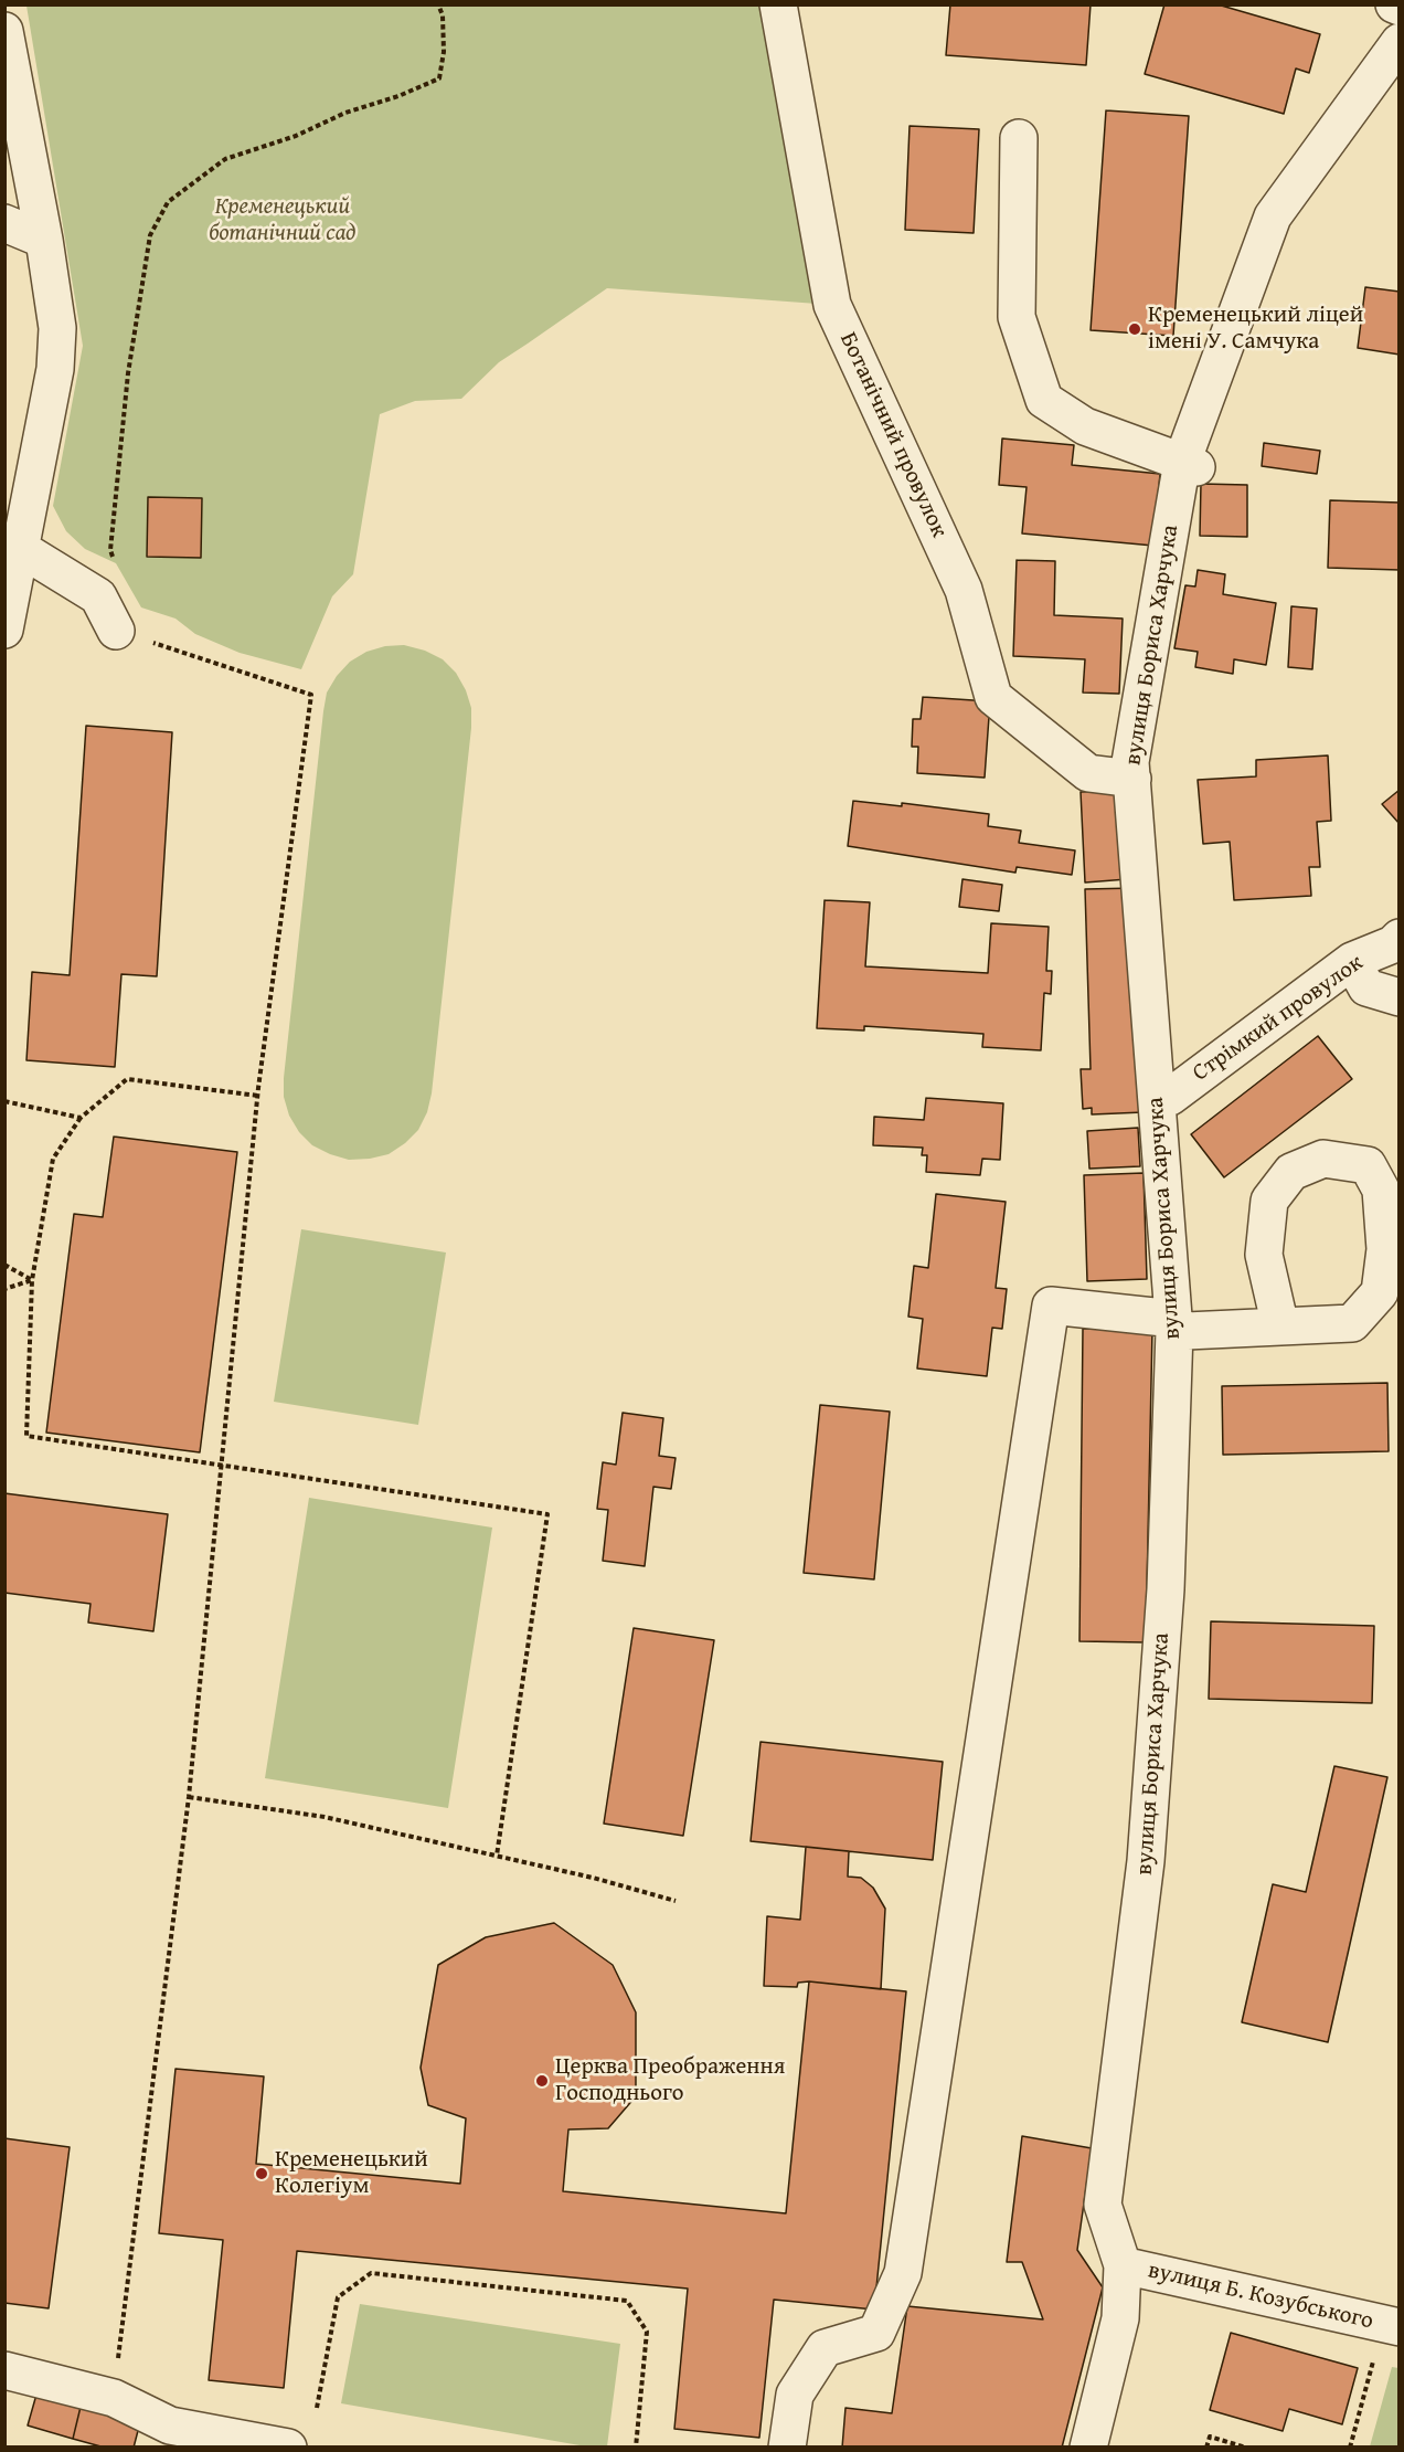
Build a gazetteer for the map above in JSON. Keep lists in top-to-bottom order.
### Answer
{
  "streets": {
    "street": [
      "Ботанічний провулок",
      "вулиця Бориса Харчука",
      "Стрімкий провулок",
      "вулиця Б. Козубського"
    ]
  },
  "crossings": [
    ["Ботанічний провулок", "вулиця Бориса Харчука"],
    ["вулиця Бориса Харчука", "Стрімкий провулок"],
    ["вулиця Бориса Харчука", "вулиця Б. Козубського"]
  ],
  "parks": ["Кременецький ботанічний сад"],
  "places": ["Кременецький ліцей імені У. Самчука", "Церква Преображення Господнього", "Кременецький Колегіум"]
}
